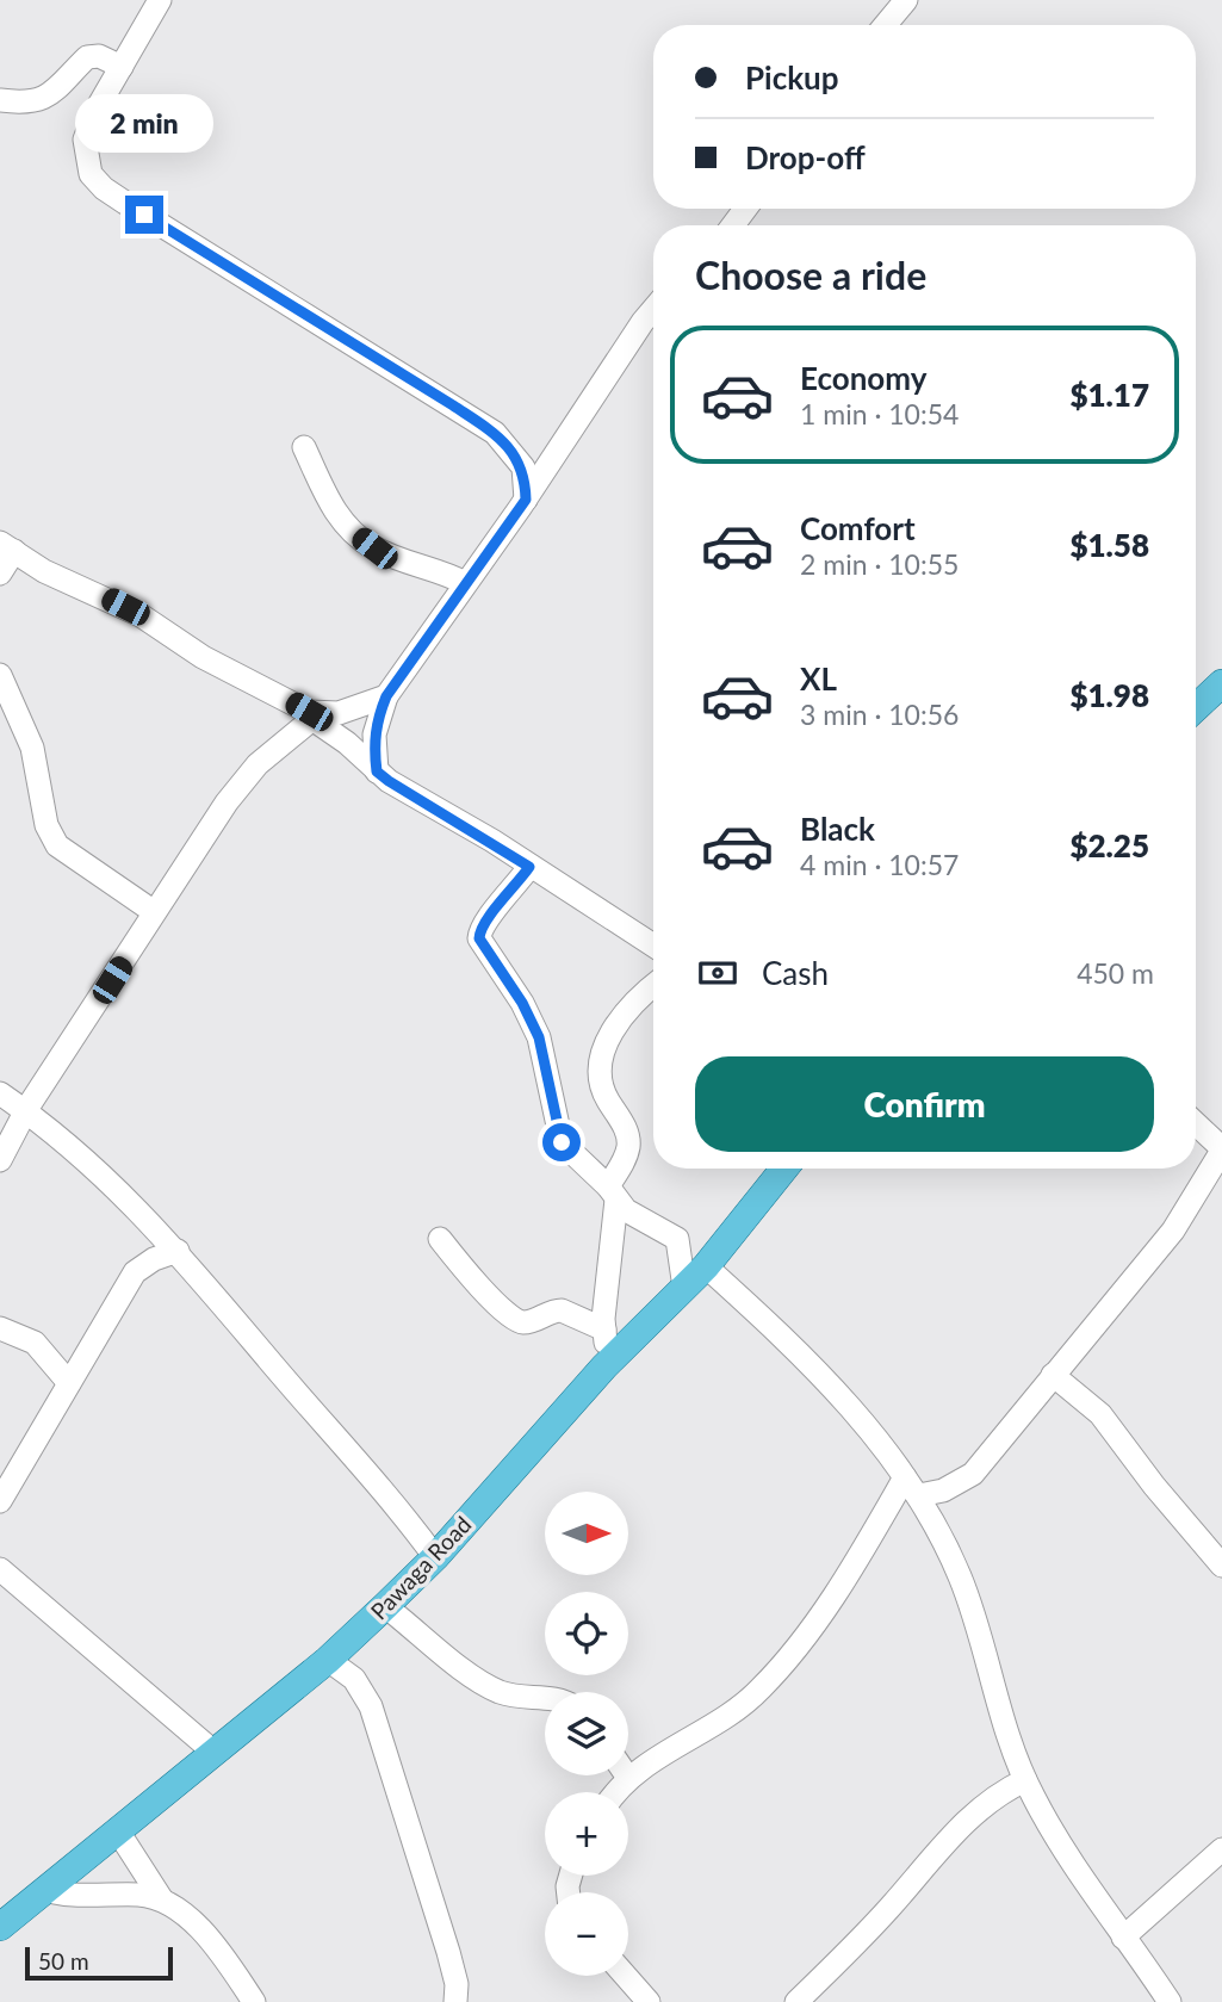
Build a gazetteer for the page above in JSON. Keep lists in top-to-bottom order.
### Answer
{
  "streets": {
    "main road": ["Pawaga Road"]
  },
  "scale_bar": "50 m",
  "north": "right",
  "page": {
    "banner": ["Pickup", "Drop-off"],
    "bubble": "2 min",
    "heading": "Choose a ride",
    "list": [
      {
        "name": "Economy",
        "note": "1 min · 10:54",
        "value": "$1.17"
      },
      {
        "name": "Comfort",
        "note": "2 min · 10:55",
        "value": "$1.58"
      },
      {
        "name": "XL",
        "note": "3 min · 10:56",
        "value": "$1.98"
      },
      {
        "name": "Black",
        "note": "4 min · 10:57",
        "value": "$2.25"
      }
    ],
    "pay": ["Cash", "450 m"],
    "buttons": "Confirm",
    "map_buttons": ["+", "−"],
    "scale": "50 m"
  }
}
